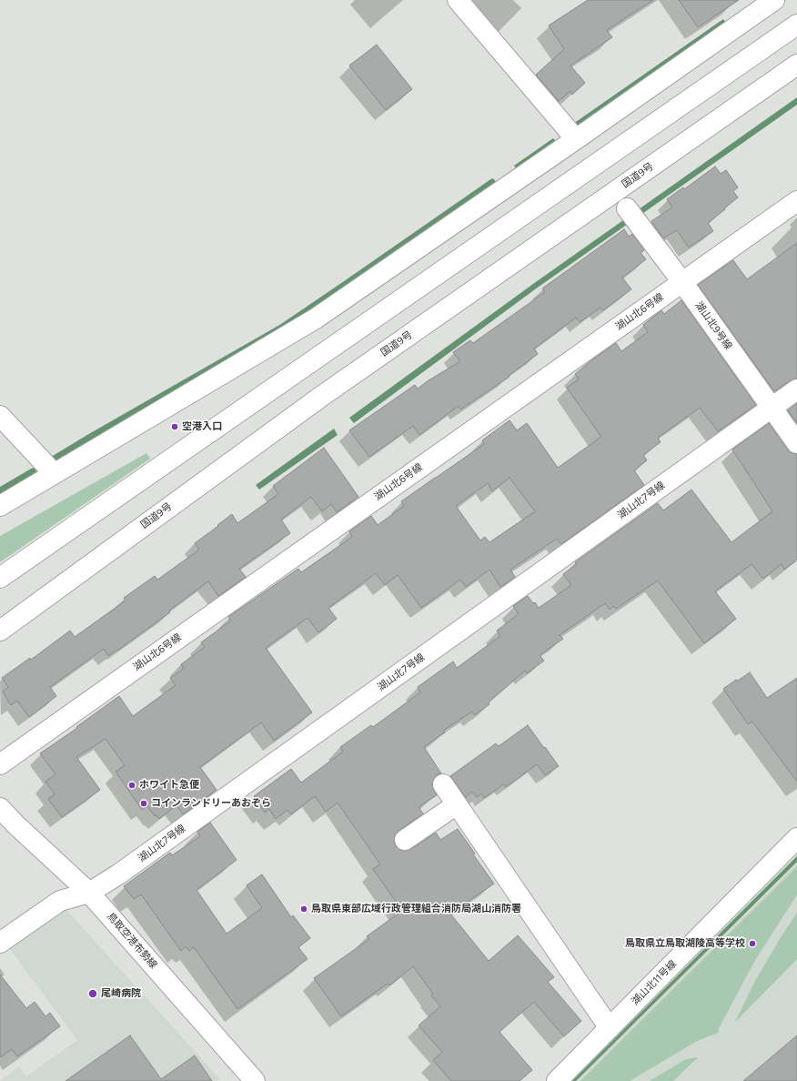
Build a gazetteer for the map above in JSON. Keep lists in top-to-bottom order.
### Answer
{
  "streets": {
    "main road": [
      "国道9号",
      "湖山北6号線",
      "湖山北9号線",
      "湖山北7号線",
      "鳥取空港布勢線",
      "湖山北11号線"
    ]
  },
  "crossings": [
    ["湖山北6号線", "湖山北9号線"],
    ["湖山北9号線", "湖山北7号線"],
    ["湖山北7号線", "鳥取空港布勢線"]
  ],
  "places": [
    "空港入口",
    "ホワイト急便",
    "コインランドリーあおぞら",
    "鳥取県東部広域行政管理組合消防局湖山消防署",
    "鳥取県立鳥取湖陵高等学校",
    "尾崎病院"
  ]
}
